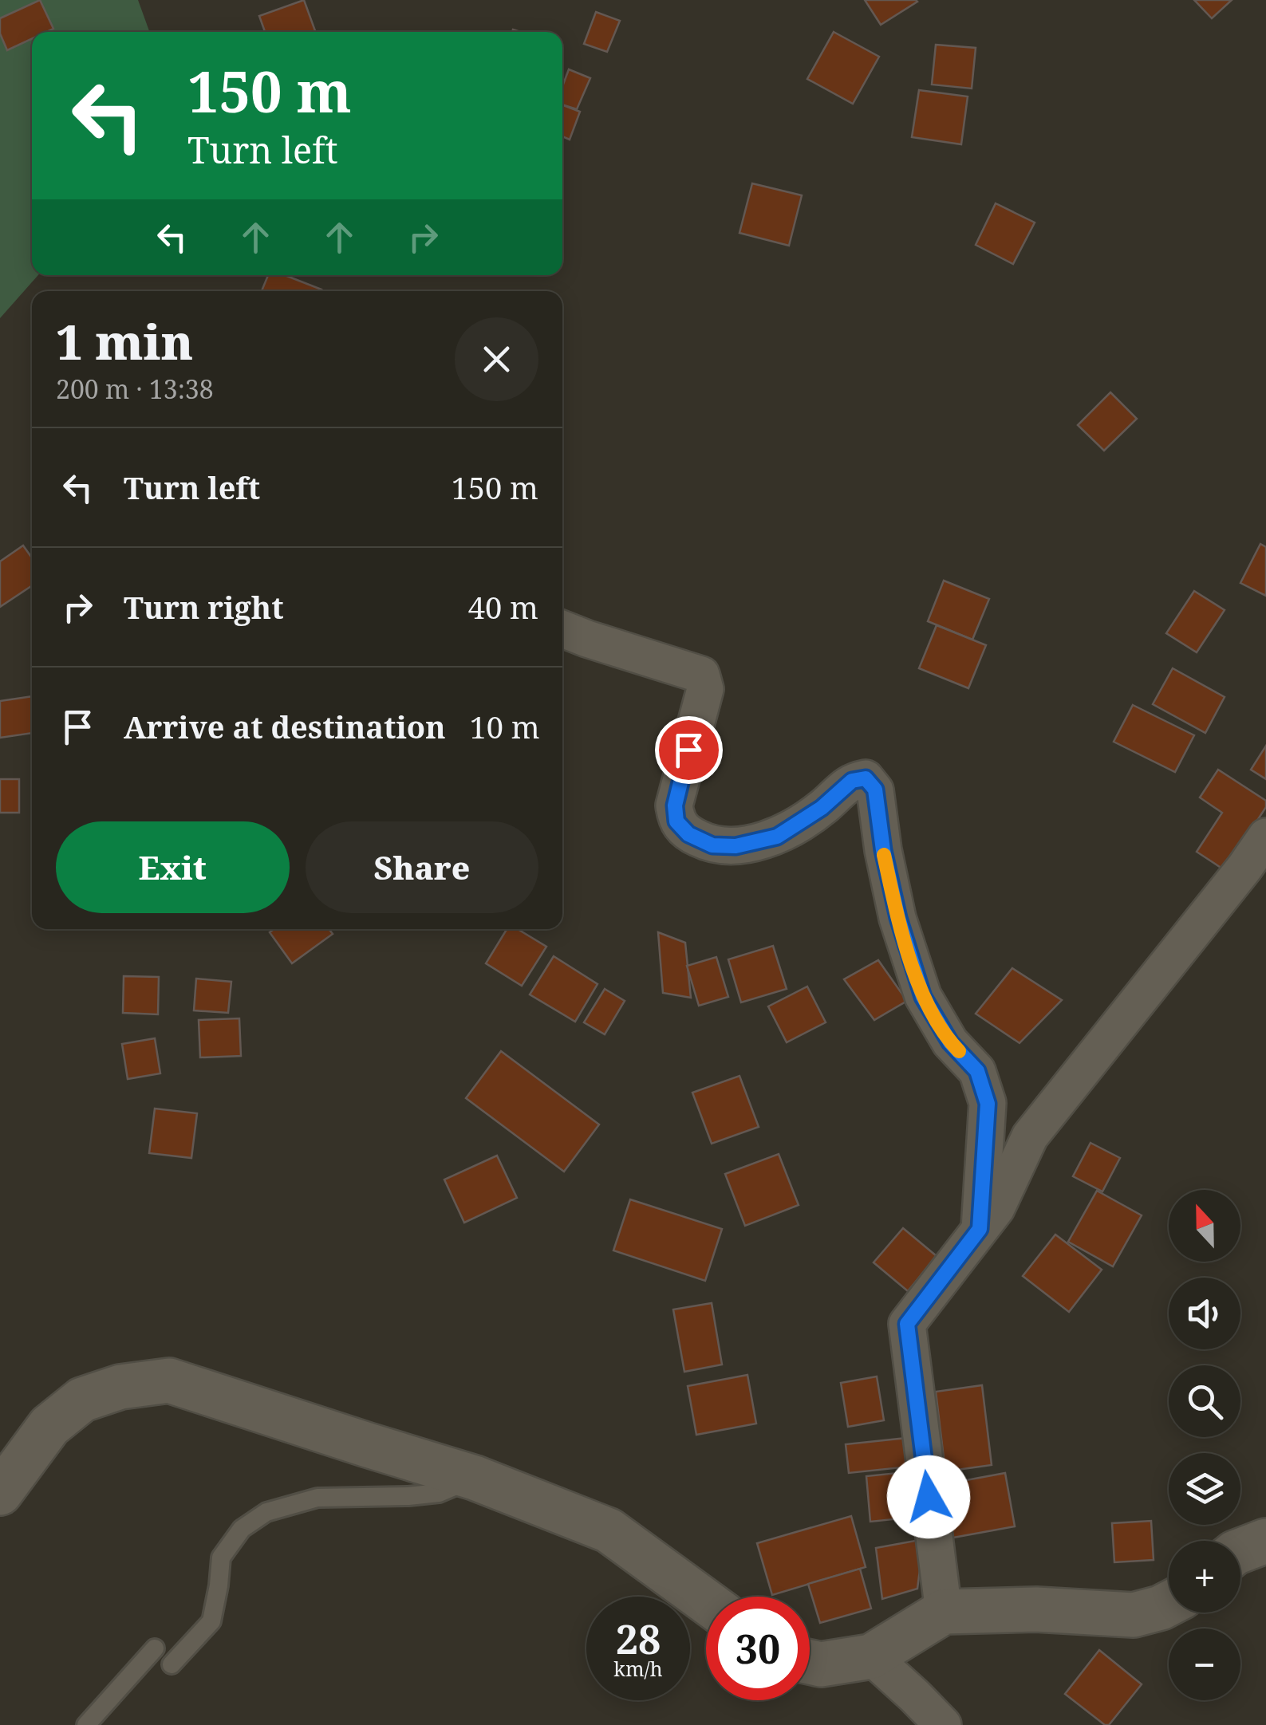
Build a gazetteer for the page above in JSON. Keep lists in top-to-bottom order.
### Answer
{
  "north": "top",
  "page": {
    "turn": ["150 m", "Turn left"],
    "heading": ["1 min", "200 m · 13:38"],
    "list": [
      {
        "name": "Turn left",
        "value": "150 m"
      },
      {
        "name": "Turn right",
        "value": "40 m"
      },
      {
        "name": "Arrive at destination",
        "value": "10 m"
      }
    ],
    "buttons": ["Exit", "Share"],
    "map_buttons": ["+", "−"],
    "speed": "28 km/h",
    "limit": "30"
  }
}
